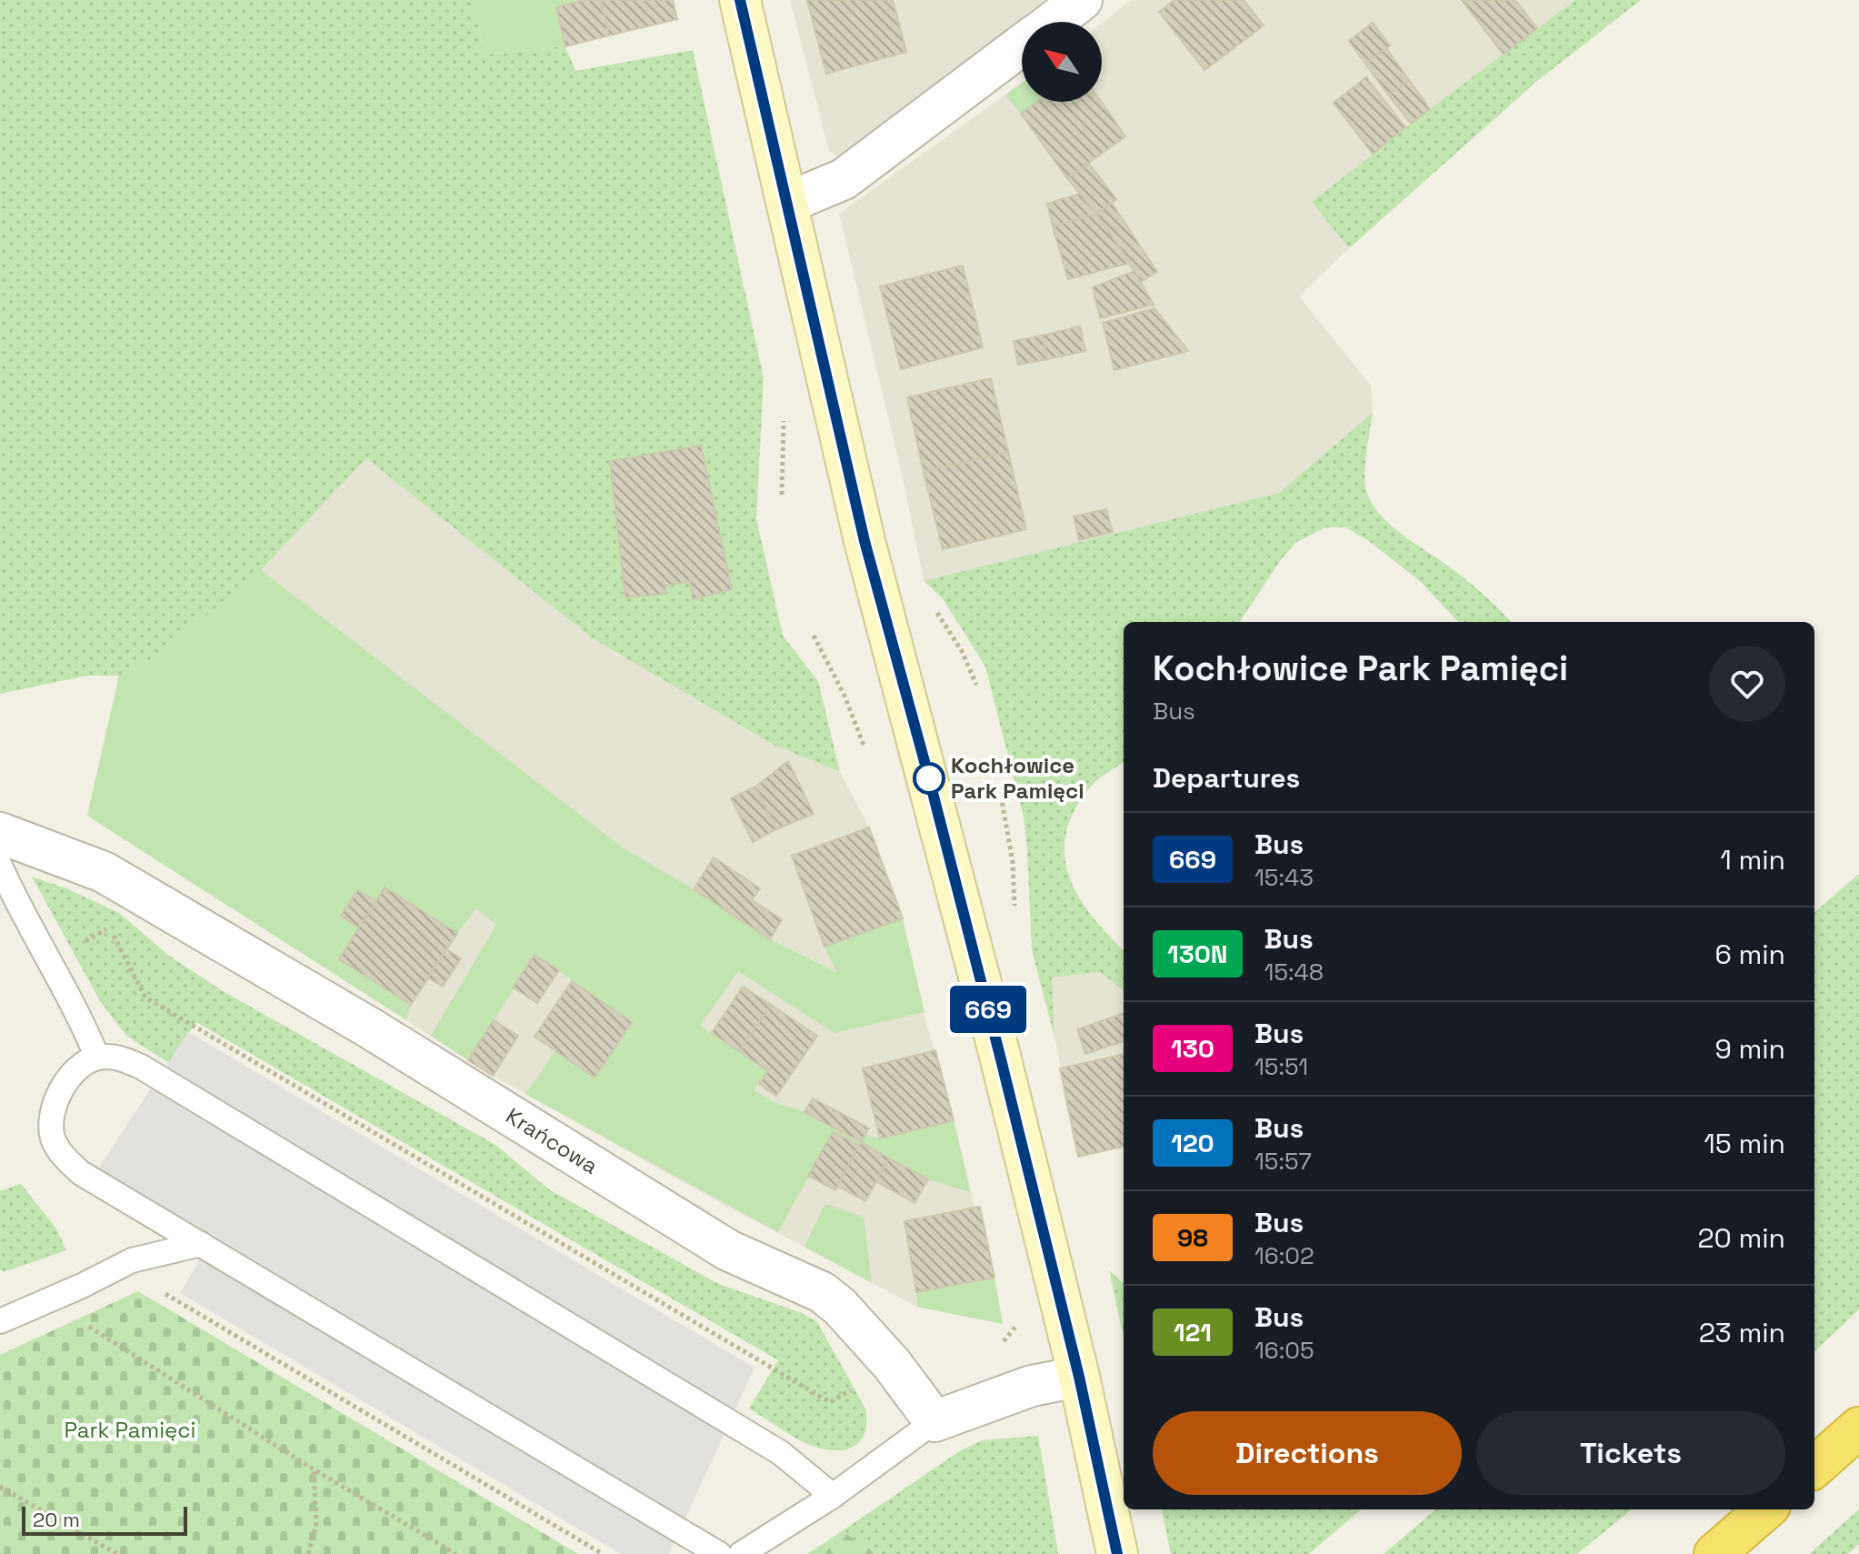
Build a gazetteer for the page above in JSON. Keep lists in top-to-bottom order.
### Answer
{
  "streets": {
    "street": ["Krańcowa"]
  },
  "parks": ["Park Pamięci"],
  "places": ["Kochłowice Park Pamięci"],
  "lines": ["bus line 669"],
  "scale_bar": "20 m",
  "north": "top left",
  "page": {
    "on_map": "669",
    "heading": [
      ["Kochłowice Park Pamięci", "Bus"],
      "Departures"
    ],
    "list": [
      {
        "mark": "669",
        "name": "Bus",
        "note": "15:43",
        "value": "1 min"
      },
      {
        "mark": "130N",
        "name": "Bus",
        "note": "15:48",
        "value": "6 min"
      },
      {
        "mark": "130",
        "name": "Bus",
        "note": "15:51",
        "value": "9 min"
      },
      {
        "mark": "120",
        "name": "Bus",
        "note": "15:57",
        "value": "15 min"
      },
      {
        "mark": "98",
        "name": "Bus",
        "note": "16:02",
        "value": "20 min"
      },
      {
        "mark": "121",
        "name": "Bus",
        "note": "16:05",
        "value": "23 min"
      }
    ],
    "buttons": ["Directions", "Tickets"],
    "scale": "20 m"
  }
}
